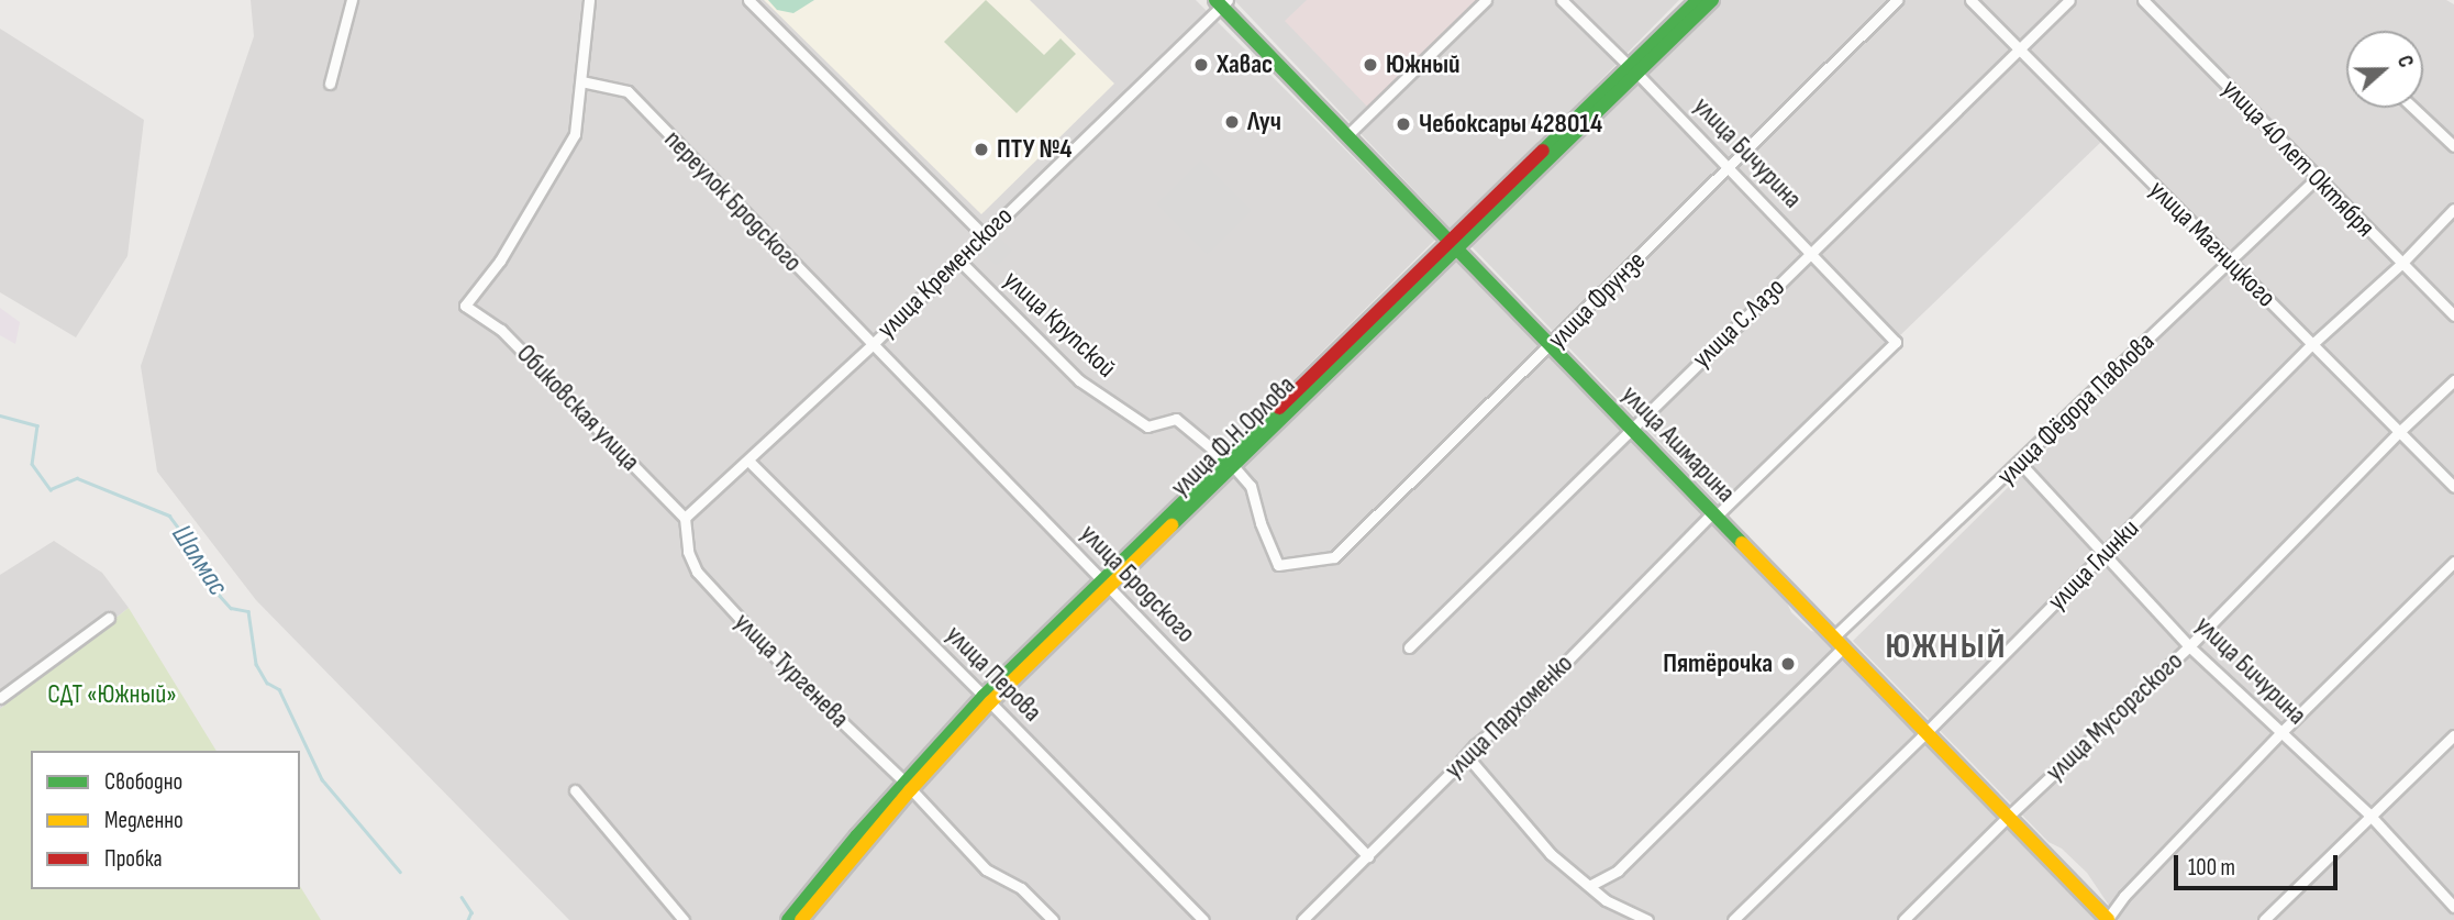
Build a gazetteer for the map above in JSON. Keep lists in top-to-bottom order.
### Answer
{
  "streets": {
    "street": [
      "улица Бичурина",
      "улица 40 лет Октября",
      "переулок Бродского",
      "улица Магницкого",
      "улица Кременского",
      "улица Фрунзе",
      "улица С.Лазо",
      "улица Крупской",
      "Обиковская улица",
      "улица Фёдора Павлова",
      "улица Ф.Н.Орлова",
      "улица Ашмарина",
      "улица Глинки",
      "улица Бродского",
      "улица Тургенева",
      "улица Перова",
      "улица Пархоменко",
      "улица Мусоргского"
    ]
  },
  "crossings": [
    ["улица Бичурина", "улица Фрунзе"],
    ["улица Бичурина", "улица С.Лазо"],
    ["улица Бичурина", "улица Фёдора Павлова"],
    ["улица Бичурина", "улица Ф.Н.Орлова"],
    ["улица Бичурина", "улица Глинки"],
    ["улица Бичурина", "улица Пархоменко"],
    ["улица Бичурина", "улица Мусоргского"],
    ["улица 40 лет Октября", "улица Фёдора Павлова"],
    ["улица 40 лет Октября", "улица Глинки"],
    ["переулок Бродского", "улица Кременского"],
    ["переулок Бродского", "Обиковская улица"],
    ["переулок Бродского", "улица Бродского"],
    ["улица Магницкого", "улица С.Лазо"],
    ["улица Магницкого", "улица Фёдора Павлова"],
    ["улица Магницкого", "улица Глинки"],
    ["улица Магницкого", "улица Мусоргского"],
    ["улица Кременского", "улица Крупской"],
    ["улица Кременского", "Обиковская улица"],
    ["улица Кременского", "улица Ашмарина"],
    ["улица Кременского", "улица Бродского"],
    ["улица Кременского", "улица Тургенева"],
    ["улица Кременского", "улица Перова"],
    ["улица Фрунзе", "улица Крупской"],
    ["улица Фрунзе", "улица Ашмарина"],
    ["улица С.Лазо", "улица Ашмарина"],
    ["улица Крупской", "улица Ф.Н.Орлова"],
    ["Обиковская улица", "улица Тургенева"],
    ["улица Фёдора Павлова", "улица Ашмарина"],
    ["улица Ф.Н.Орлова", "улица Ашмарина"],
    ["улица Ф.Н.Орлова", "улица Бродского"],
    ["улица Ф.Н.Орлова", "улица Тургенева"],
    ["улица Ф.Н.Орлова", "улица Перова"],
    ["улица Ашмарина", "улица Глинки"],
    ["улица Ашмарина", "улица Пархоменко"],
    ["улица Ашмарина", "улица Мусоргского"],
    ["улица Бродского", "улица Пархоменко"]
  ],
  "districts": ["ЮЖНЫЙ"],
  "water": ["Шалмас"],
  "parks": ["СДТ «Южный»"],
  "places": [
    "Хавас",
    "Южный",
    "Луч",
    "Чебоксары 428014",
    "ПТУ №4",
    "Пятёрочка"
  ],
  "legend": ["Свободно", "Медленно", "Пробка"],
  "scale_bar": "100 m",
  "north": "right"
}
